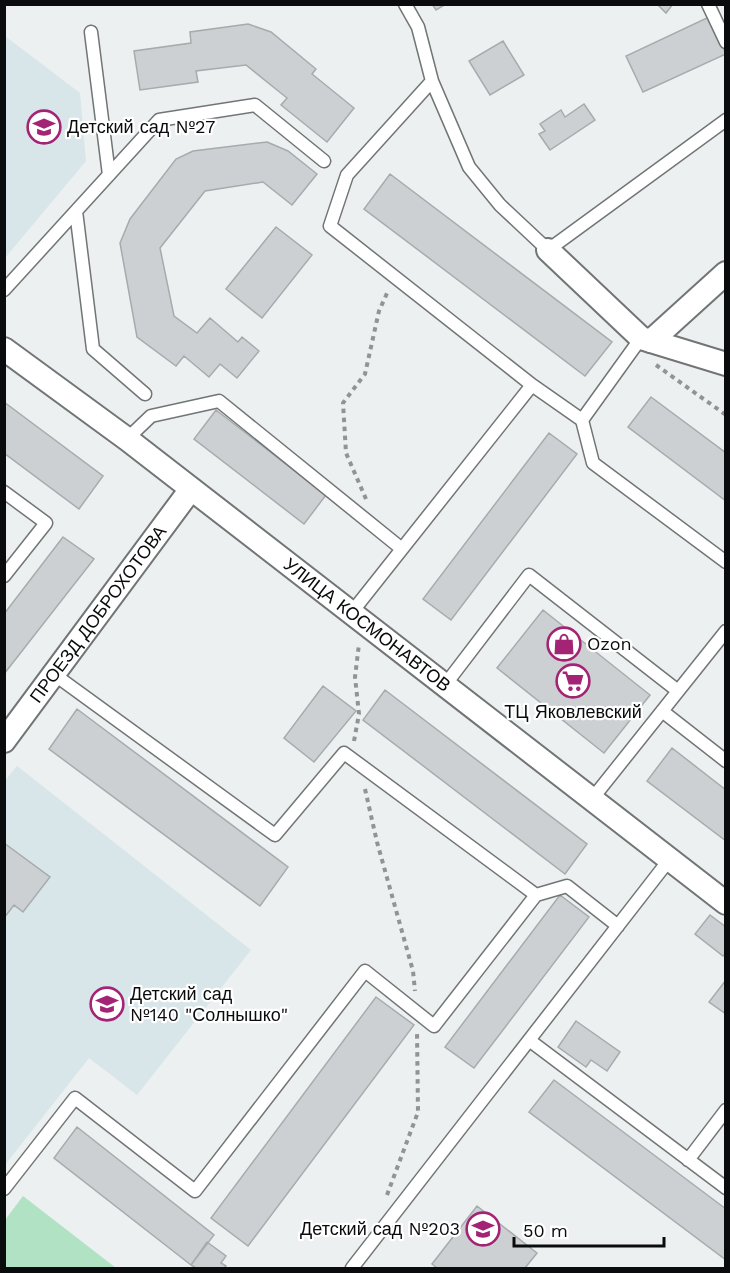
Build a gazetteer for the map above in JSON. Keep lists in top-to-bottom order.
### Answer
{
  "streets": {
    "street": ["ПРОЕЗД ДОБРОХОТОВА", "УЛИЦА КОСМОНАВТОВ"]
  },
  "crossings": [
    ["ПРОЕЗД ДОБРОХОТОВА", "УЛИЦА КОСМОНАВТОВ"]
  ],
  "places": {
    "school or university": ["Детский сад №27", "Детский сад №140 \"Солнышко\"", "Детский сад №203"],
    "shop": ["Ozon"],
    "supermarket": ["ТЦ Яковлевский"]
  },
  "scale_bar": "50 m"
}
